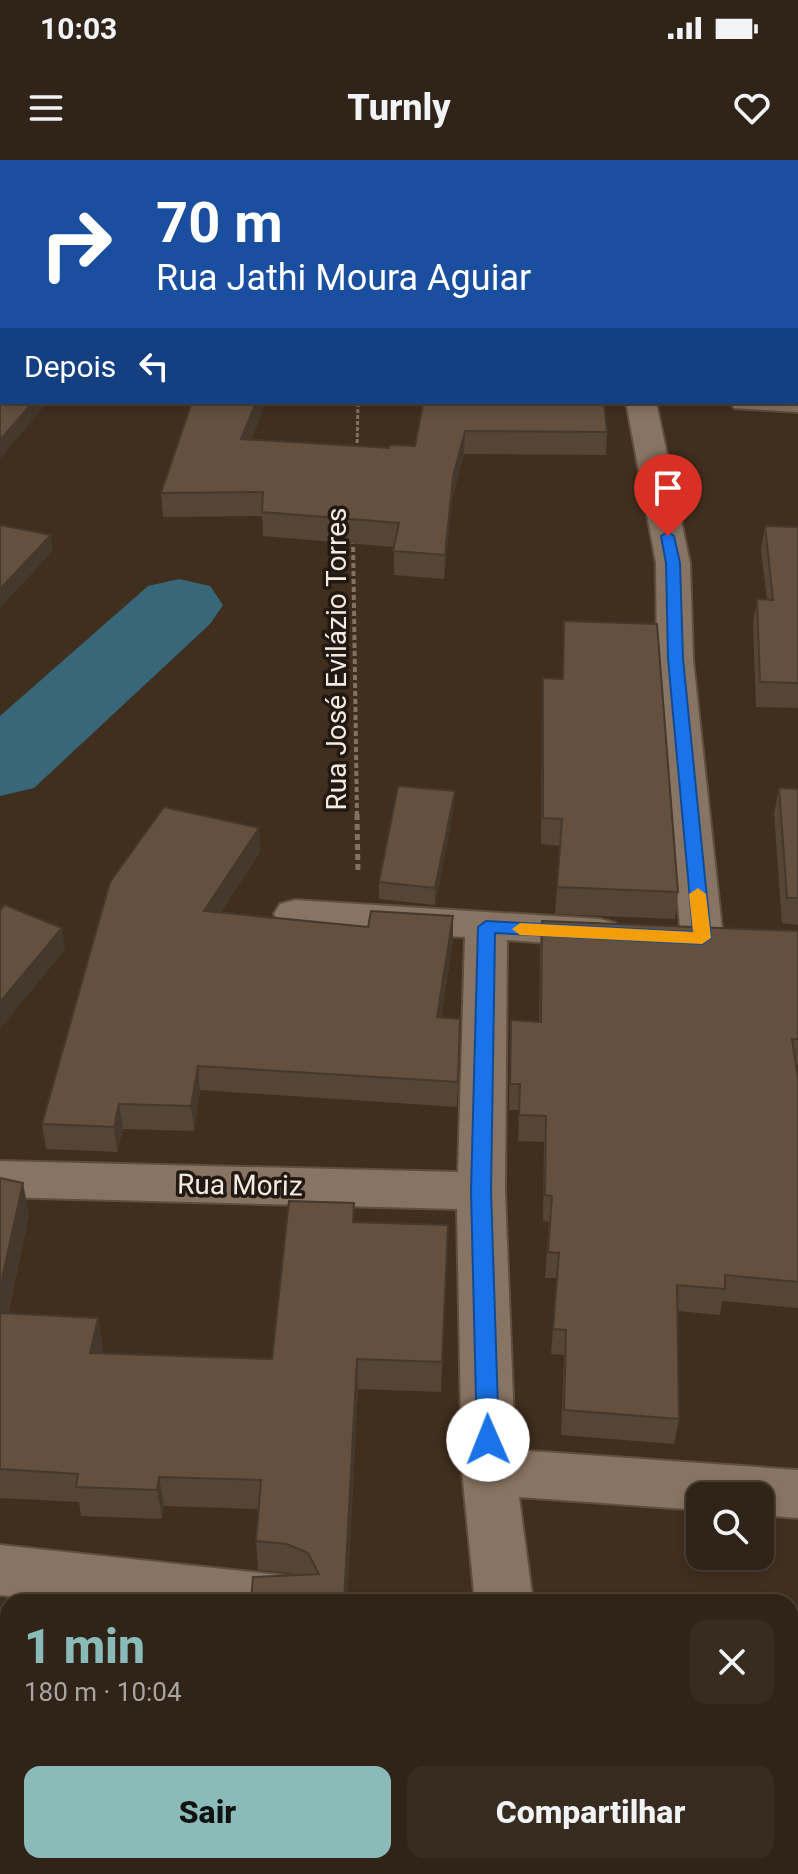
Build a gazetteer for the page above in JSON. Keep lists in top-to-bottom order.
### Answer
{
  "streets": {
    "street": ["Rua Moriz"],
    "path": ["Rua José Evilázio Torres"]
  },
  "page": {
    "status": "10:03",
    "header": "Turnly",
    "turn": ["70 m", "Rua Jathi Moura Aguiar"],
    "then": "Depois",
    "heading": ["1 min", "180 m · 10:04"],
    "buttons": ["Sair", "Compartilhar"]
  }
}
